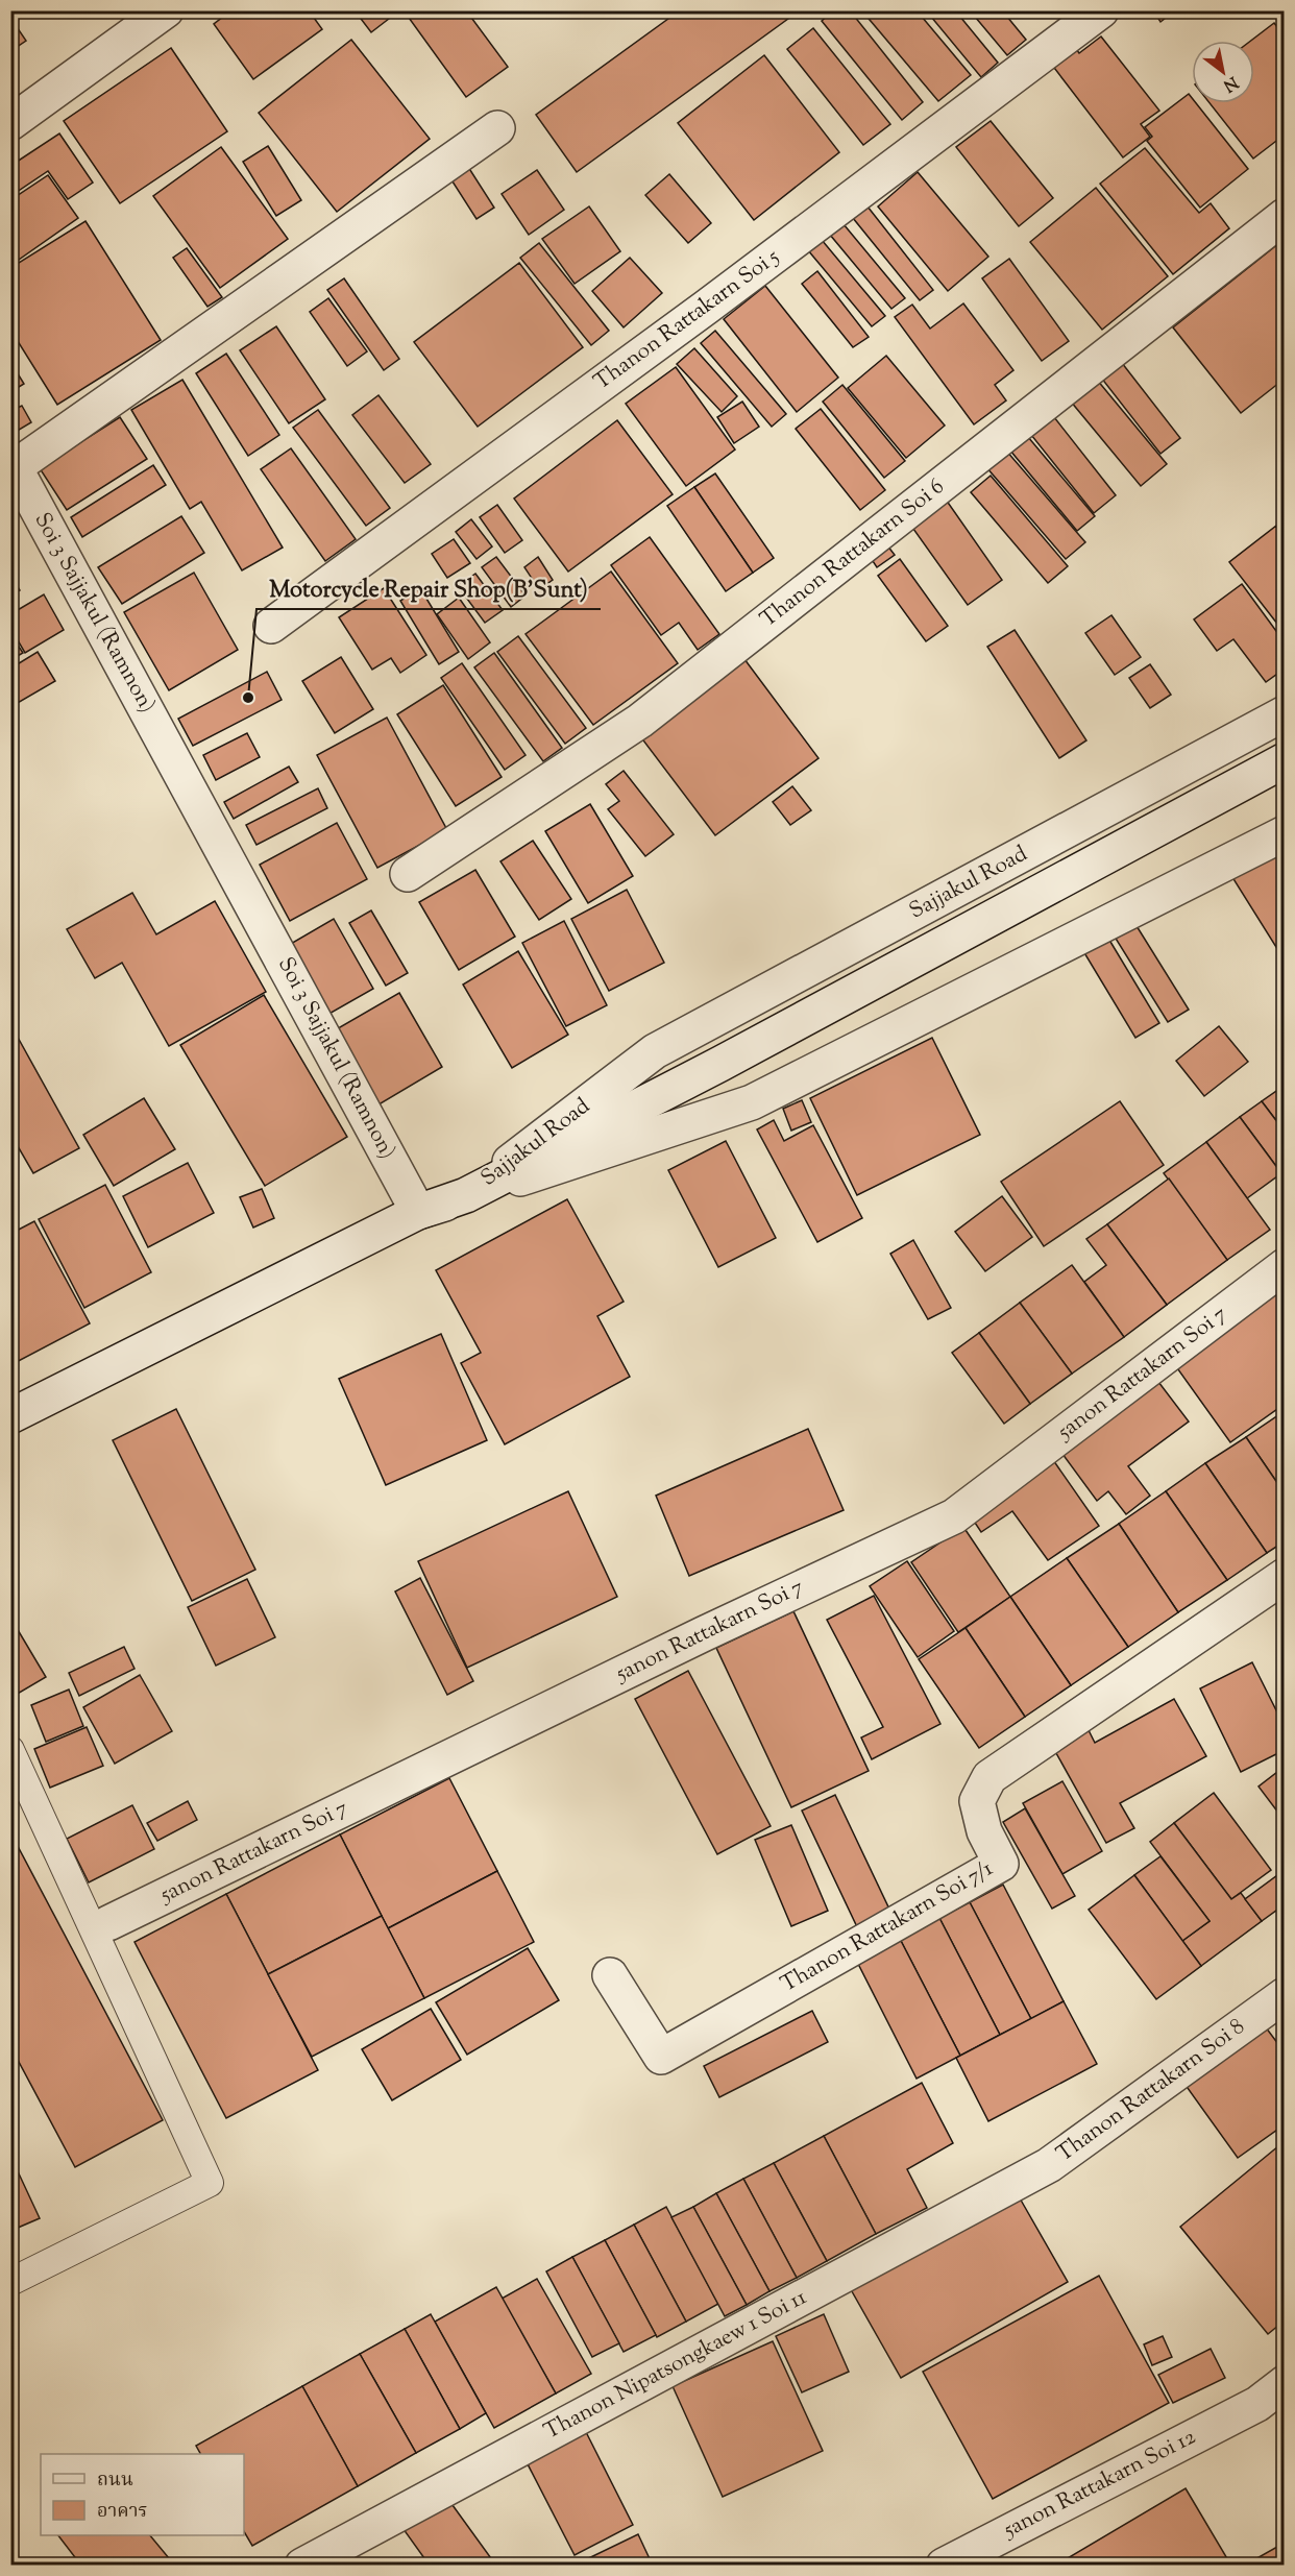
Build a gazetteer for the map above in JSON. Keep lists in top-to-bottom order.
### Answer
{
  "streets": {
    "street": [
      "Thanon Rattakarn Soi 5",
      "Thanon Rattakarn Soi 6",
      "Soi 3 Sajjakul (Ramnon)",
      "Sajjakul Road",
      "5anon Rattakarn Soi 7",
      "Thanon Rattakarn Soi 7/1",
      "Thanon Rattakarn Soi 8",
      "Thanon Nipatsongkaew 1 Soi 11",
      "5anon Rattakarn Soi 12"
    ]
  },
  "crossings": [
    ["Soi 3 Sajjakul (Ramnon)", "Sajjakul Road"],
    ["Thanon Rattakarn Soi 8", "Thanon Nipatsongkaew 1 Soi 11"]
  ],
  "places": ["Motorcycle Repair Shop(B'Sunt)"],
  "legend": ["ถนน", "อาคาร"],
  "north": "bottom right"
}
